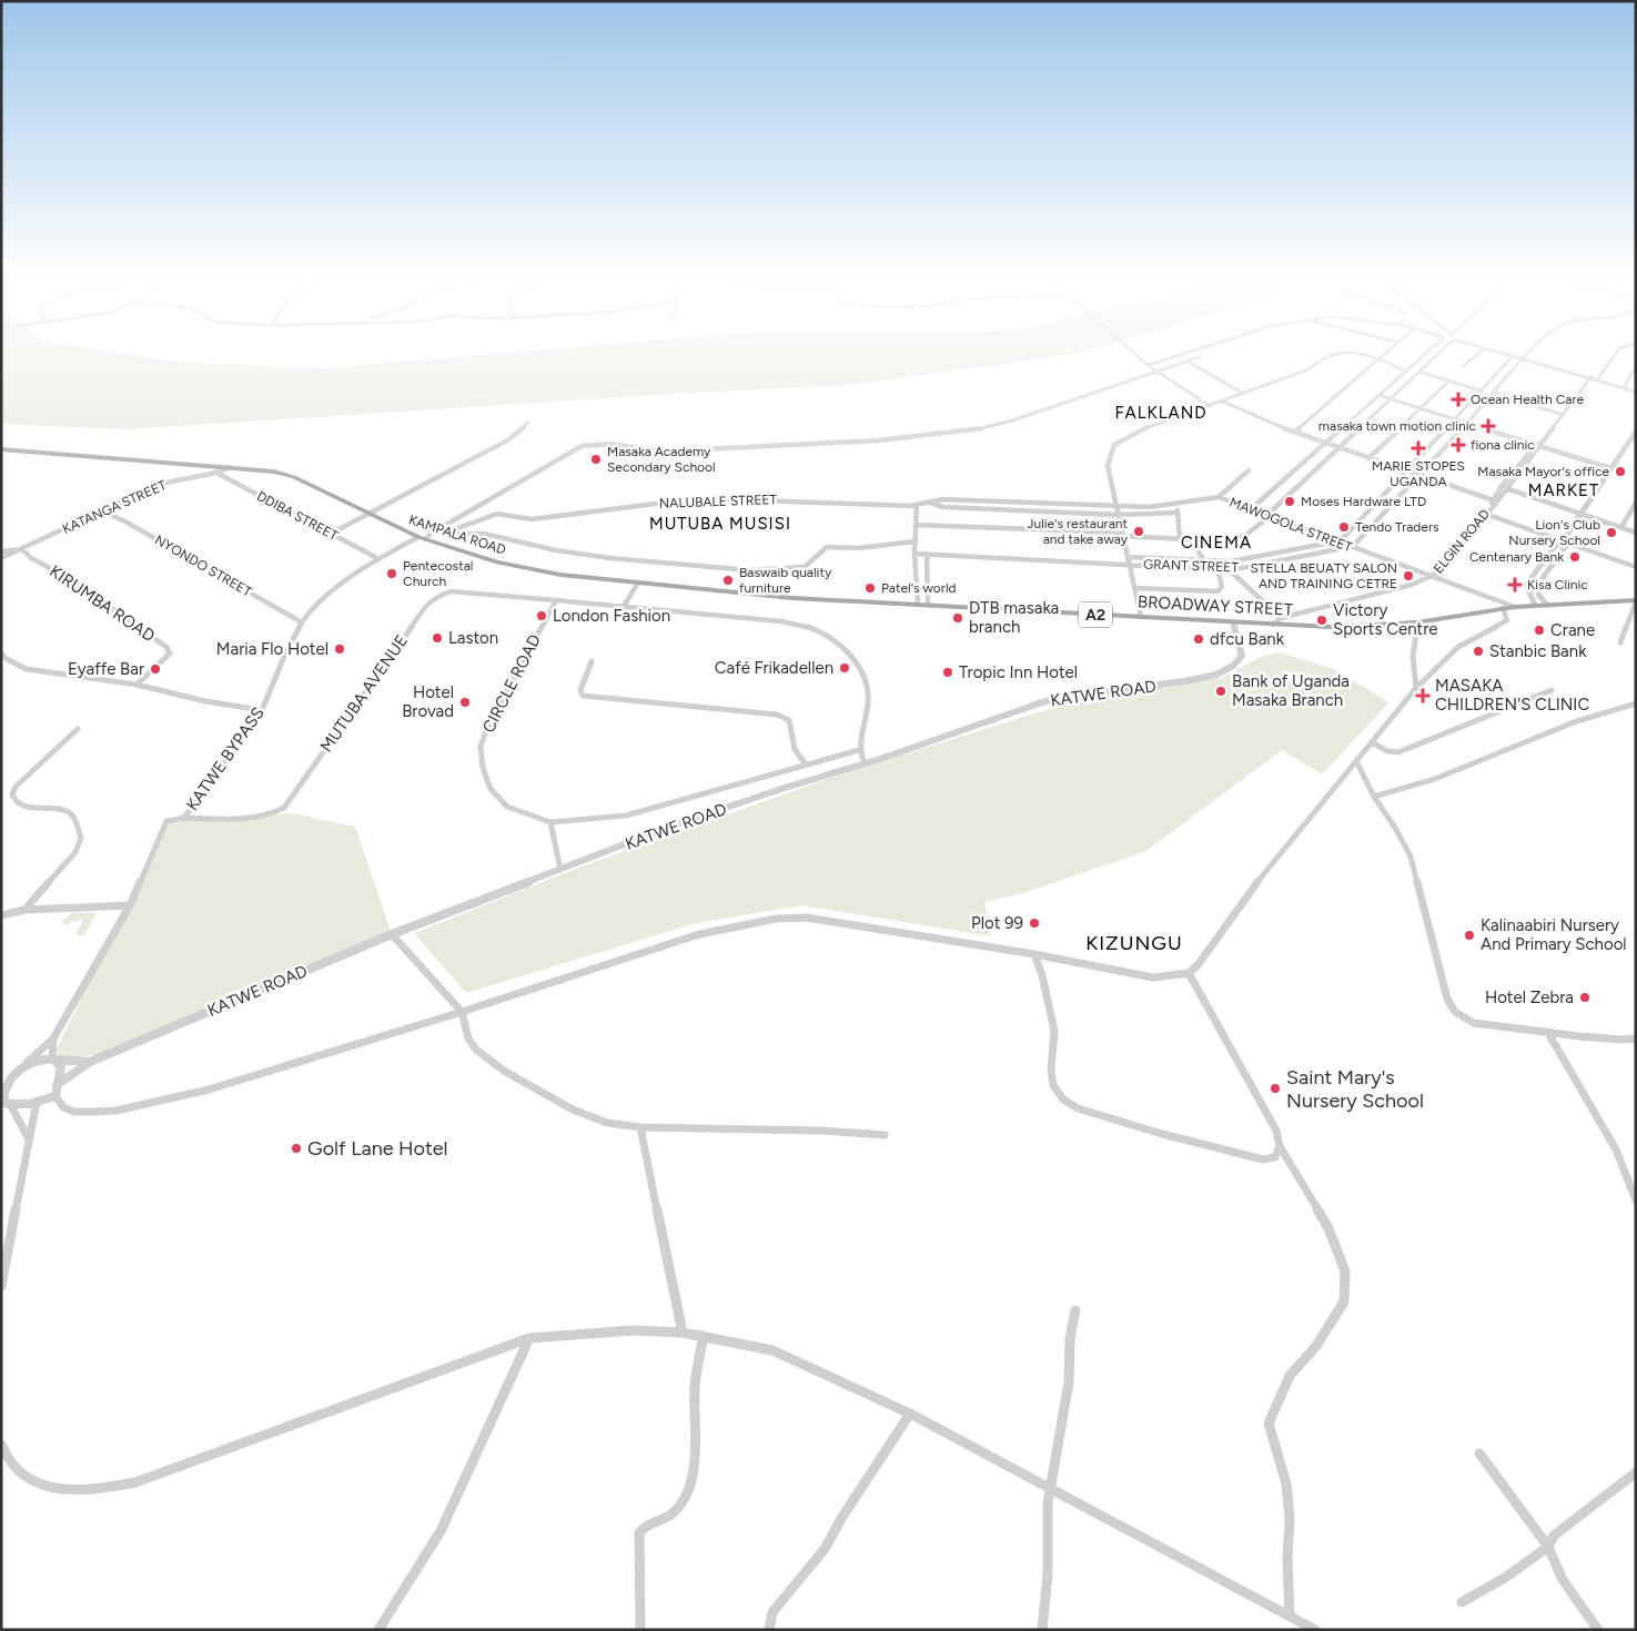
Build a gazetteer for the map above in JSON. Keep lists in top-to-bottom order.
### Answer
{
  "streets": {
    "main road": ["KAMPALA ROAD", "BROADWAY STREET", "A2"],
    "street": [
      "NALUBALE STREET",
      "KATANGA STREET",
      "DDIBA STREET",
      "MAWOGOLA STREET",
      "ELGIN ROAD",
      "NYONDO STREET",
      "GRANT STREET",
      "KIRUMBA ROAD",
      "CIRCLE ROAD",
      "MUTUBA AVENUE",
      "KATWE ROAD",
      "KATWE BYPASS"
    ]
  },
  "crossings": [
    ["NALUBALE STREET", "MAWOGOLA STREET"],
    ["KATANGA STREET", "DDIBA STREET"],
    ["KATANGA STREET", "KAMPALA ROAD"],
    ["KATANGA STREET", "NYONDO STREET"],
    ["KATANGA STREET", "KIRUMBA ROAD"],
    ["DDIBA STREET", "KATWE BYPASS"],
    ["MAWOGOLA STREET", "ELGIN ROAD"],
    ["MAWOGOLA STREET", "GRANT STREET"],
    ["MAWOGOLA STREET", "BROADWAY STREET"],
    ["KAMPALA ROAD", "BROADWAY STREET"],
    ["KAMPALA ROAD", "KATWE BYPASS"],
    ["ELGIN ROAD", "BROADWAY STREET"],
    ["NYONDO STREET", "KATWE BYPASS"],
    ["BROADWAY STREET", "KATWE ROAD"],
    ["CIRCLE ROAD", "MUTUBA AVENUE"],
    ["MUTUBA AVENUE", "KATWE BYPASS"],
    ["KATWE ROAD", "KATWE BYPASS"]
  ],
  "districts": [
    "FALKLAND",
    "MARKET",
    "MUTUBA MUSISI",
    "CINEMA",
    "KIZUNGU"
  ],
  "places": {
    "health": [
      "Ocean Health Care",
      "masaka town motion clinic",
      "fiona clinic",
      "MARIE STOPES UGANDA",
      "Kisa Clinic",
      "MASAKA CHILDREN'S CLINIC"
    ],
    "other": [
      "Masaka Academy Secondary School",
      "Masaka Mayor's office",
      "Moses Hardware LTD",
      "Tendo Traders",
      "Julie's restaurant and take away",
      "Lion's Club Nursery School",
      "Centenary Bank",
      "Pentecostal Church",
      "STELLA BEUATY SALON AND TRAINING CETRE",
      "Baswaib quality furniture",
      "Patel's world",
      "London Fashion",
      "DTB masaka branch",
      "Victory Sports Centre",
      "Crane",
      "Laston",
      "dfcu Bank",
      "Maria Flo Hotel",
      "Stanbic Bank",
      "Café Frikadellen",
      "Eyaffe Bar",
      "Tropic Inn Hotel",
      "Bank of Uganda Masaka Branch",
      "Hotel Brovad",
      "Plot 99",
      "Kalinaabiri Nursery And Primary School",
      "Hotel Zebra",
      "Saint Mary's Nursery School",
      "Golf Lane Hotel"
    ]
  }
}
